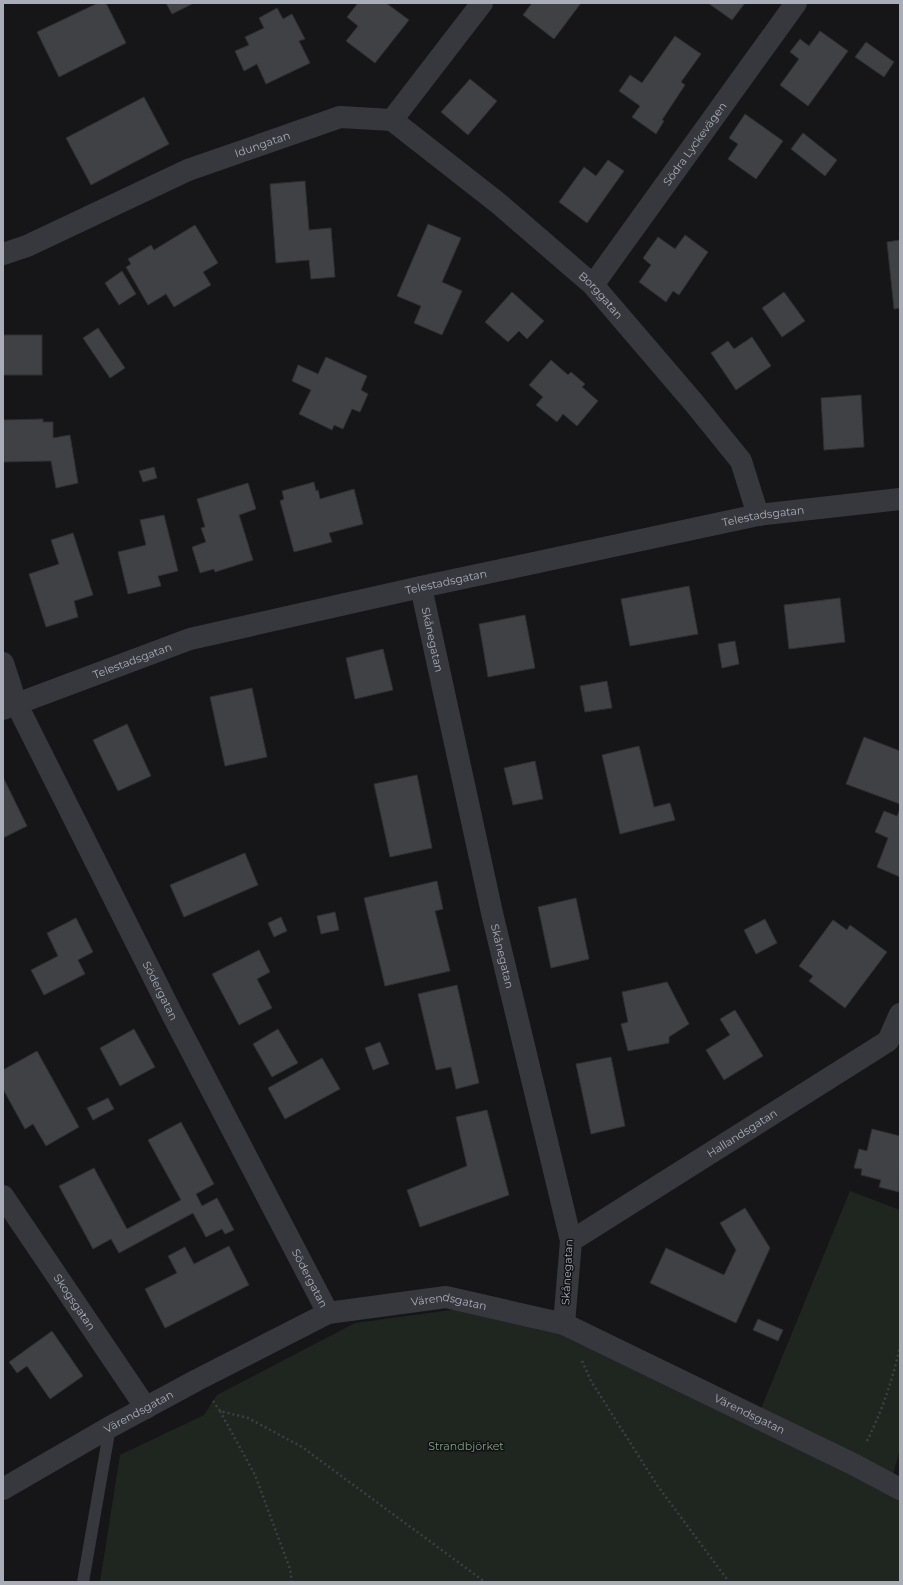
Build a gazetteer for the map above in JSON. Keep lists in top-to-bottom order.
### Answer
{
  "streets": {
    "street": [
      "Idungatan",
      "Södra Lyckevägen",
      "Borggatan",
      "Telestadsgatan",
      "Skånegatan",
      "Södergatan",
      "Hallandsgatan",
      "Skogsgatan",
      "Värendsgatan"
    ]
  },
  "crossings": [
    ["Idungatan", "Borggatan"],
    ["Södra Lyckevägen", "Borggatan"],
    ["Borggatan", "Telestadsgatan"],
    ["Telestadsgatan", "Skånegatan"],
    ["Telestadsgatan", "Södergatan"],
    ["Skånegatan", "Hallandsgatan"],
    ["Skånegatan", "Värendsgatan"],
    ["Södergatan", "Värendsgatan"],
    ["Skogsgatan", "Värendsgatan"]
  ],
  "parks": ["Strandbjörket"]
}
